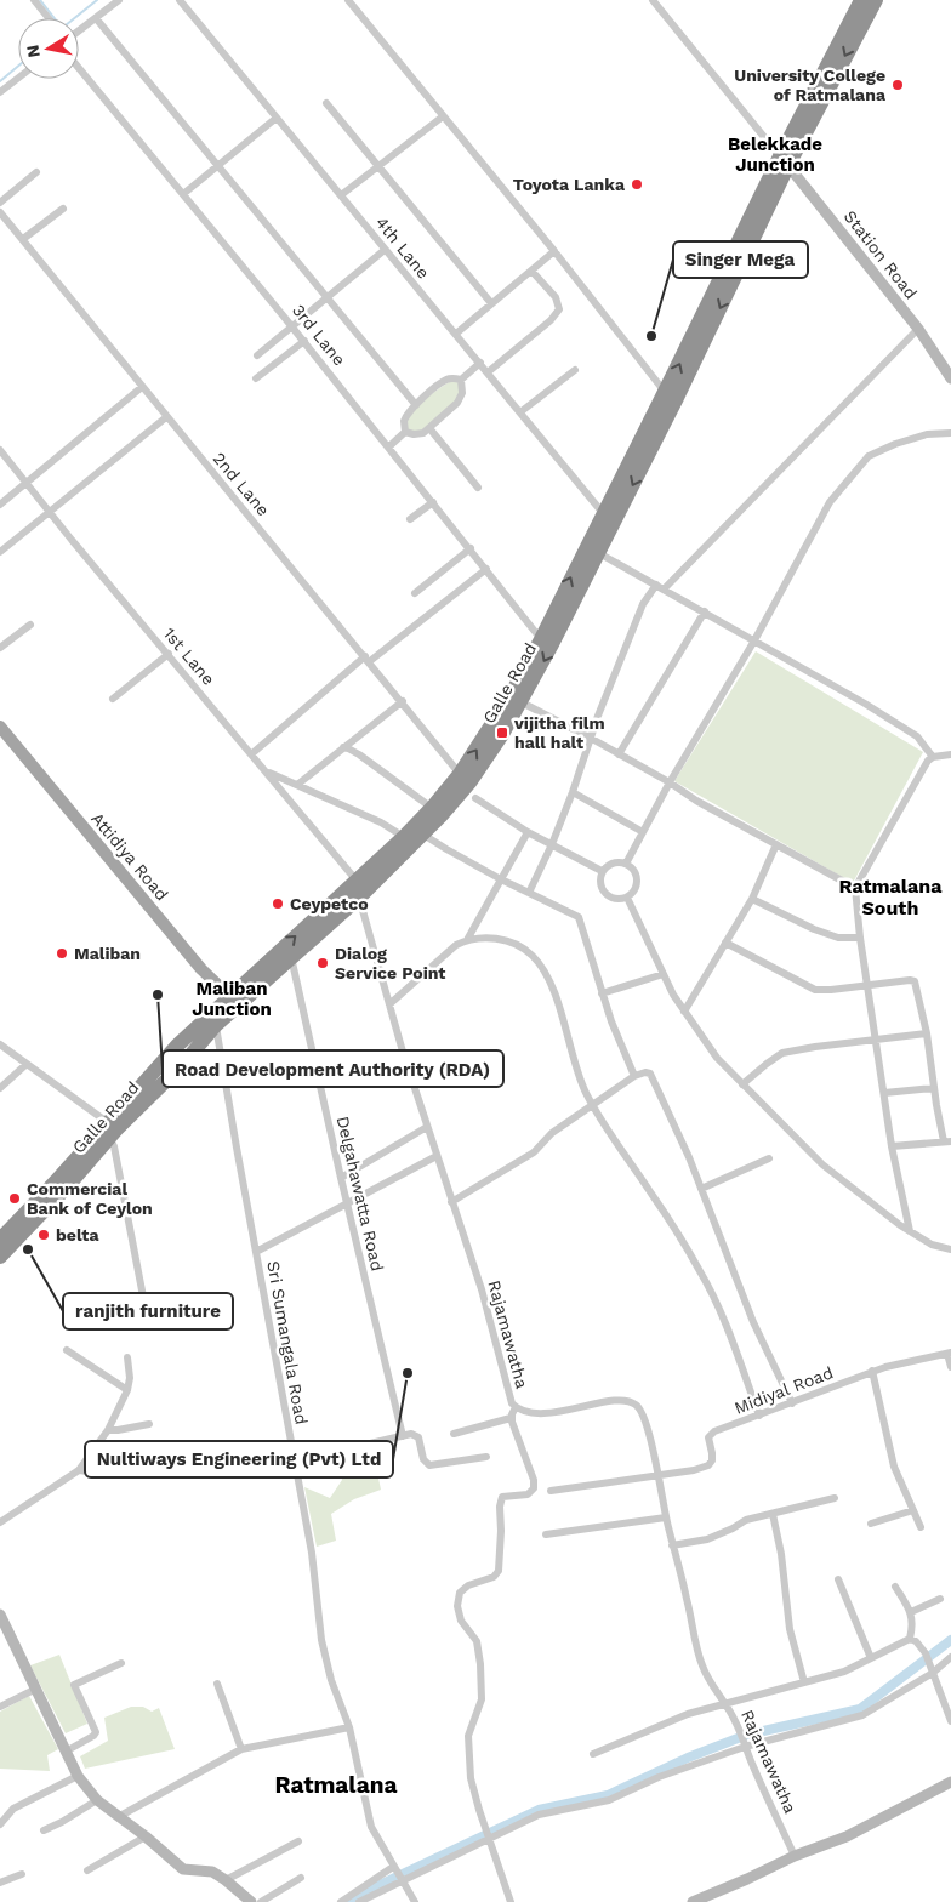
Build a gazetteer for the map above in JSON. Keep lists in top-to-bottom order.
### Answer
{
  "streets": {
    "highway": ["Galle Road"],
    "main road": ["Attidiya Road"],
    "street": [
      "4th Lane",
      "Station Road",
      "3rd Lane",
      "2nd Lane",
      "1st Lane",
      "Delgahawatta Road",
      "Rajamawatha",
      "Sri Sumangala Road",
      "Midiyal Road"
    ]
  },
  "crossings": [
    ["4th Lane", "Galle Road"],
    ["Station Road", "Galle Road"],
    ["3rd Lane", "Galle Road"],
    ["2nd Lane", "Galle Road"],
    ["1st Lane", "Galle Road"],
    ["Galle Road", "Attidiya Road"],
    ["Galle Road", "Delgahawatta Road"],
    ["Galle Road", "Rajamawatha"],
    ["Galle Road", "Sri Sumangala Road"],
    ["Rajamawatha", "Midiyal Road"]
  ],
  "districts": [
    "Belekkade Junction",
    "Ratmalana South",
    "Maliban Junction",
    "Ratmalana"
  ],
  "places": {
    "other": [
      "University College of Ratmalana",
      "Toyota Lanka",
      "Singer Mega",
      "Ceypetco",
      "Maliban",
      "Dialog Service Point",
      "Road Development Authority (RDA)",
      "Commercial Bank of Ceylon",
      "belta",
      "ranjith furniture",
      "Nultiways Engineering (Pvt) Ltd"
    ],
    "transit": ["vijitha film hall halt"]
  },
  "north": "left"
}
